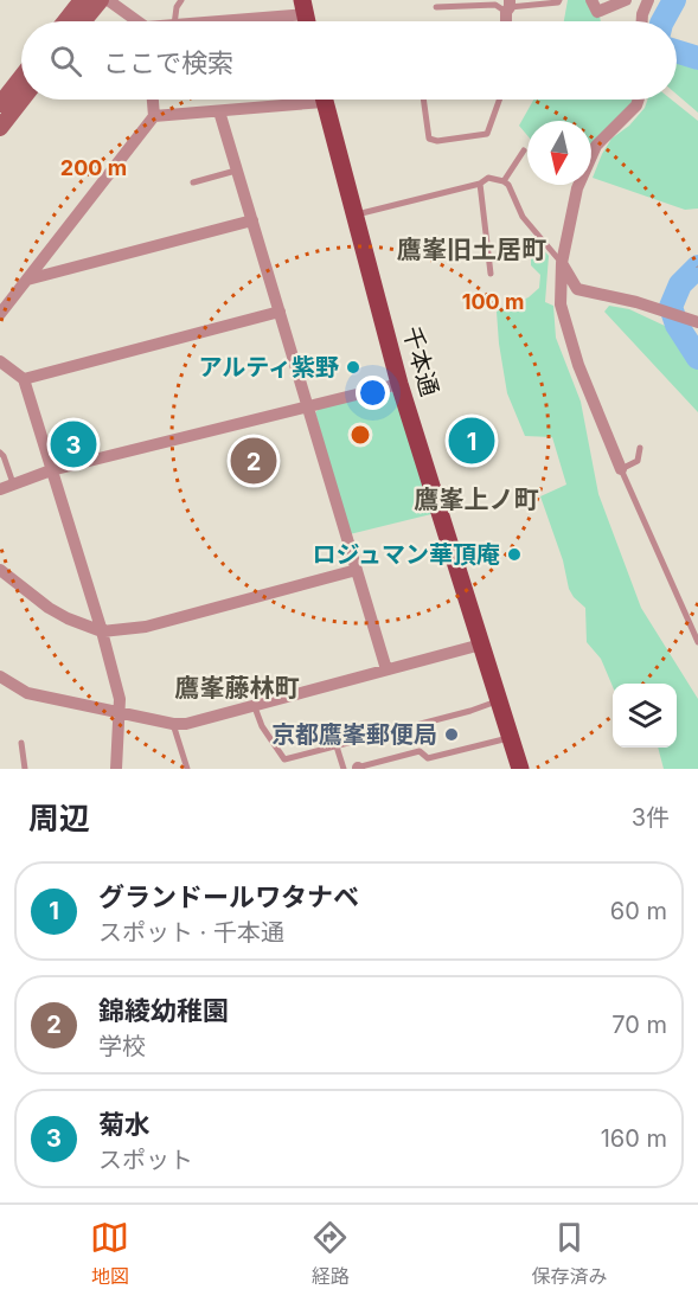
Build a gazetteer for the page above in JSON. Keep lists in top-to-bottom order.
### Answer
{
  "streets": {
    "main road": ["千本通"]
  },
  "districts": ["鷹峯旧土居町", "鷹峯上ノ町", "鷹峯藤林町"],
  "places": ["アルティ紫野", "ロジュマン華頂庵", "京都鷹峯郵便局"],
  "north": "bottom",
  "page": {
    "search": "ここで検索",
    "pins": ["1", "3", "2"],
    "heading": ["周辺", "3件"],
    "list": [
      {
        "mark": "1",
        "name": "グランドールワタナベ",
        "note": "スポット · 千本通",
        "value": "60 m"
      },
      {
        "mark": "2",
        "name": "錦綾幼稚園",
        "note": "学校",
        "value": "70 m"
      },
      {
        "mark": "3",
        "name": "菊水",
        "note": "スポット",
        "value": "160 m"
      }
    ],
    "nav": ["地図", "経路", "保存済み"]
  },
  "rings": ["200 m", "100 m"]
}
